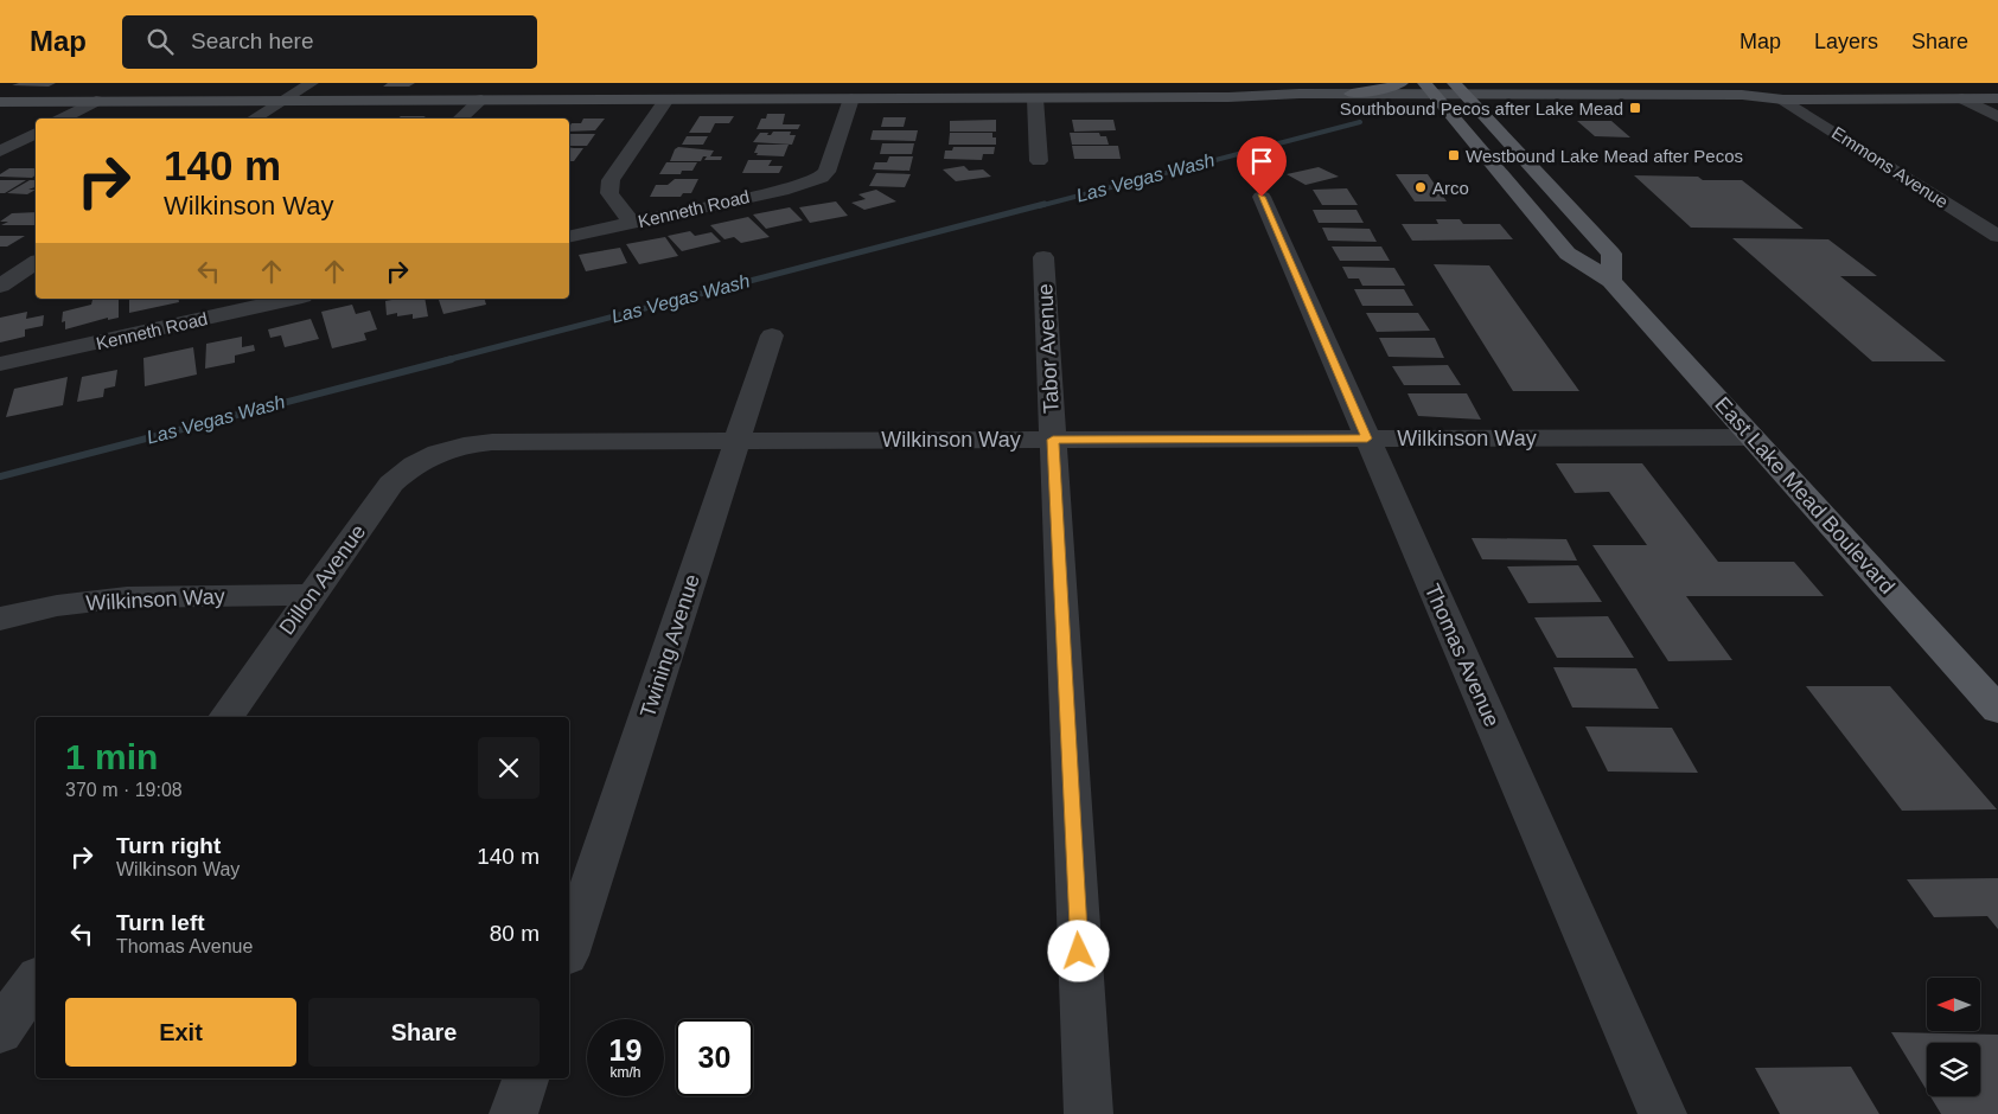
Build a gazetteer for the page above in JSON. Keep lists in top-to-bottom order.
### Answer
{
  "streets": {
    "main road": ["East Lake Mead Boulevard"],
    "street": [
      "Emmons Avenue",
      "Kenneth Road",
      "Tabor Avenue",
      "Wilkinson Way",
      "Dillon Avenue",
      "Twining Avenue",
      "Thomas Avenue"
    ]
  },
  "crossings": [
    ["Tabor Avenue", "Wilkinson Way"],
    ["Wilkinson Way", "East Lake Mead Boulevard"],
    ["Wilkinson Way", "Dillon Avenue"],
    ["Wilkinson Way", "Twining Avenue"],
    ["Wilkinson Way", "Thomas Avenue"]
  ],
  "water": ["Las Vegas Wash"],
  "places": {
    "transit": ["Southbound Pecos after Lake Mead", "Westbound Lake Mead after Pecos"],
    "other": ["Arco"]
  },
  "north": "left",
  "page": {
    "header": "Map",
    "search": "Search here",
    "nav": ["Map", "Layers", "Share"],
    "turn": ["140 m", "Wilkinson Way"],
    "heading": ["1 min", "370 m · 19:08"],
    "list": [
      {
        "name": "Turn right",
        "note": "Wilkinson Way",
        "value": "140 m"
      },
      {
        "name": "Turn left",
        "note": "Thomas Avenue",
        "value": "80 m"
      }
    ],
    "buttons": ["Exit", "Share"],
    "speed": "19 km/h",
    "limit": "30"
  }
}
